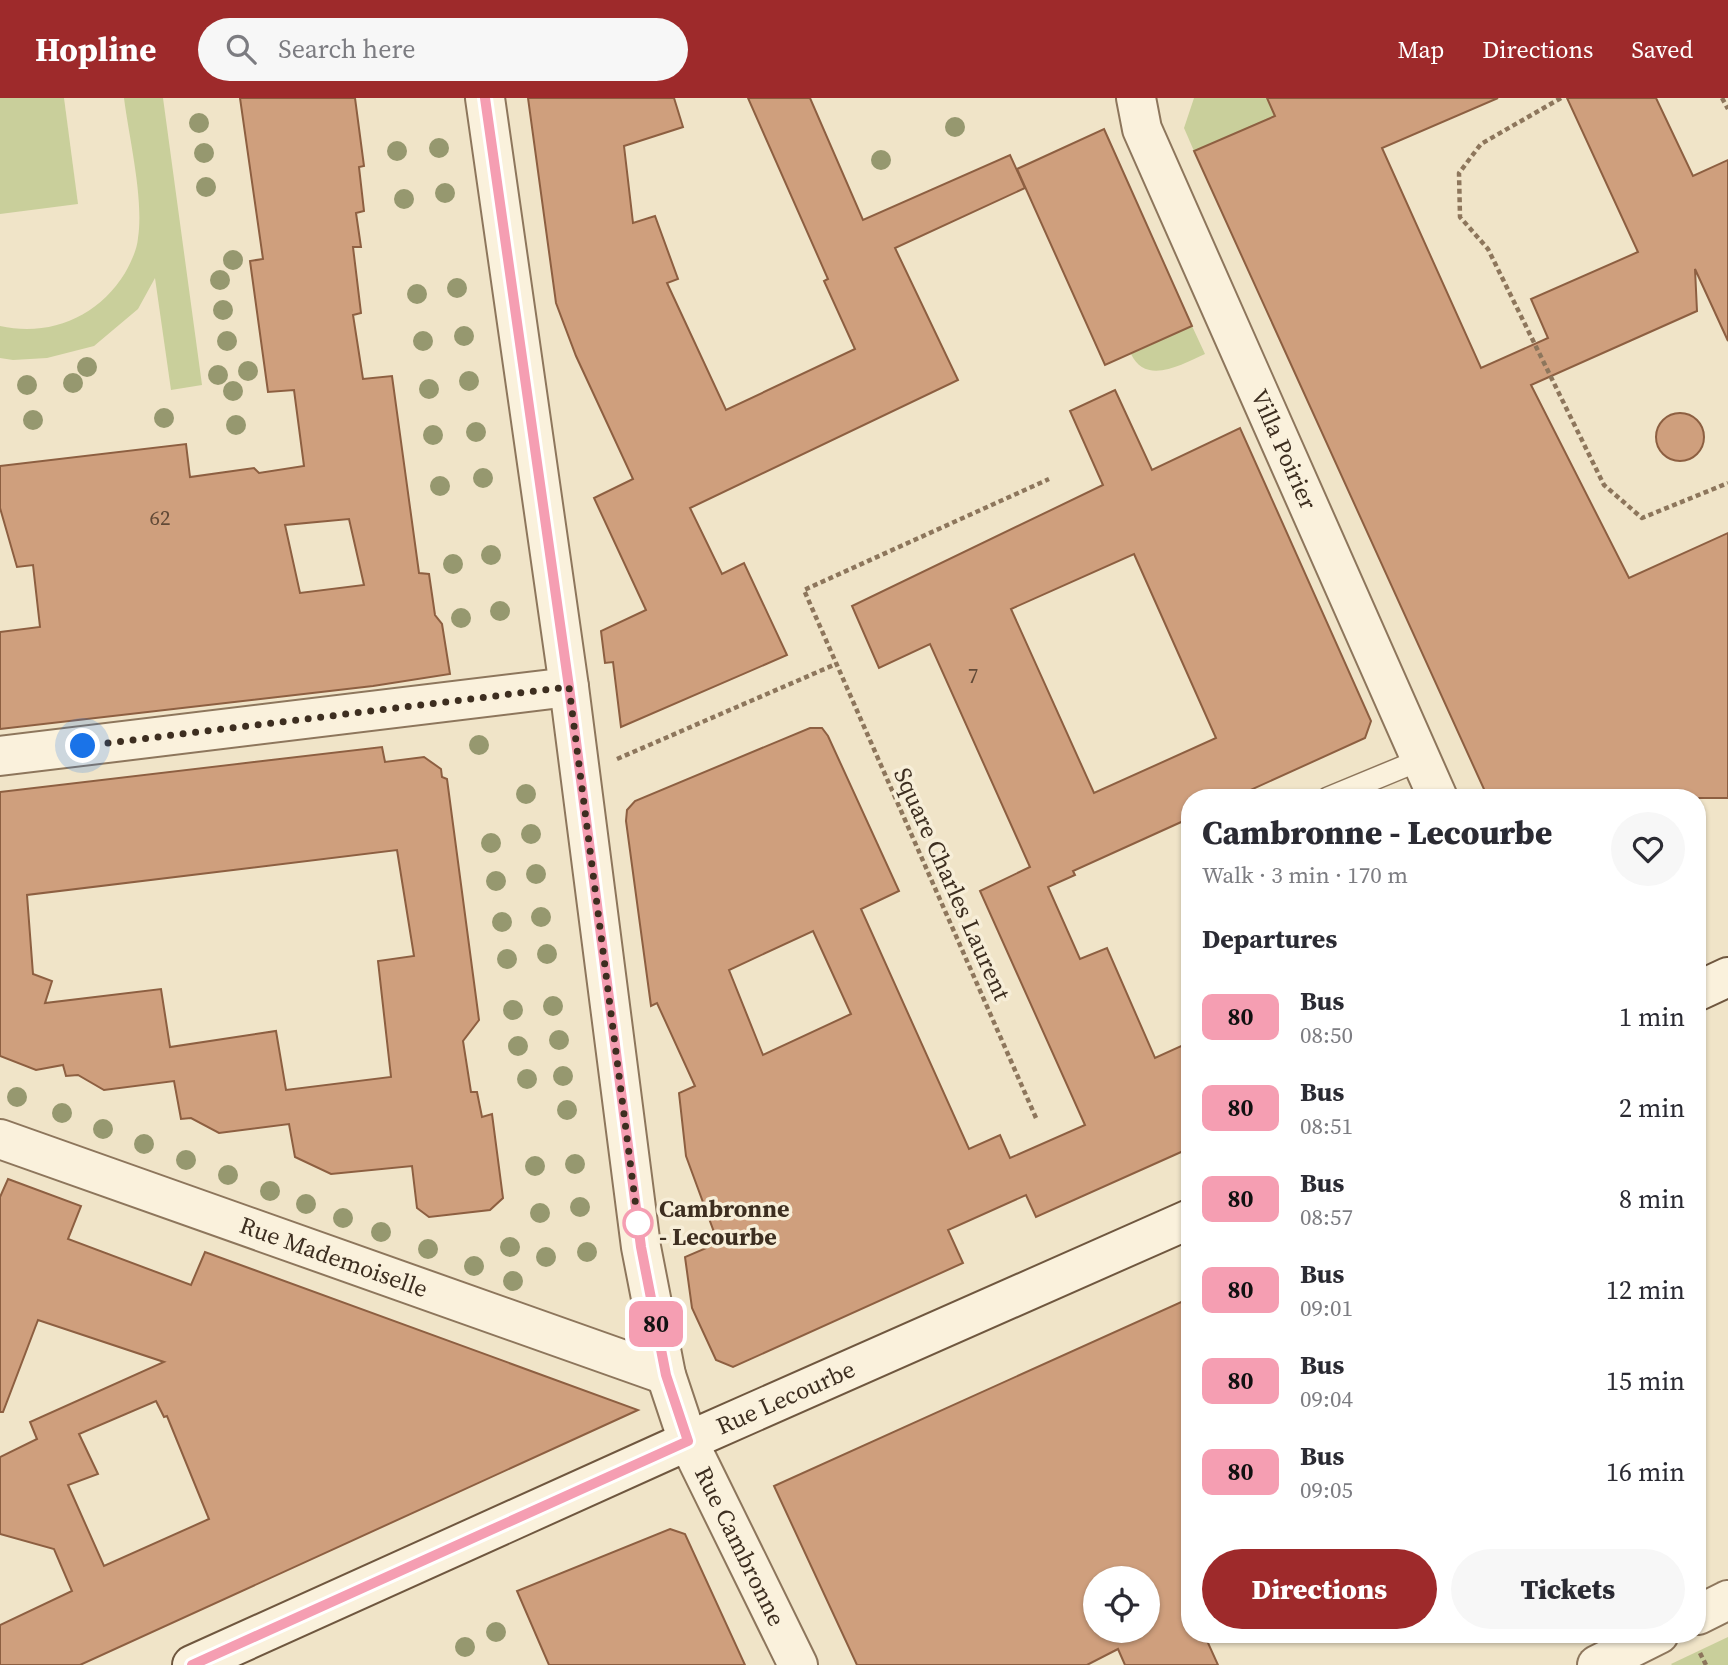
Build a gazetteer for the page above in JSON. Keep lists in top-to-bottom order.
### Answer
{
  "streets": {
    "street": [
      "Villa Poirier",
      "Rue Mademoiselle",
      "Rue Lecourbe",
      "Rue Cambronne"
    ],
    "path": ["Square Charles Laurent"]
  },
  "crossings": [
    ["Rue Mademoiselle", "Rue Cambronne"],
    ["Rue Lecourbe", "Rue Cambronne"]
  ],
  "places": ["Cambronne - Lecourbe"],
  "lines": ["bus line 80"],
  "house_numbers": ["62", "7"],
  "page": {
    "header": "Hopline",
    "search": "Search here",
    "nav": ["Map", "Directions", "Saved"],
    "on_map": "80",
    "heading": [
      ["Cambronne - Lecourbe", "Walk · 3 min · 170 m"],
      "Departures"
    ],
    "list": [
      {
        "mark": "80",
        "name": "Bus",
        "note": "08:50",
        "value": "1 min"
      },
      {
        "mark": "80",
        "name": "Bus",
        "note": "08:51",
        "value": "2 min"
      },
      {
        "mark": "80",
        "name": "Bus",
        "note": "08:57",
        "value": "8 min"
      },
      {
        "mark": "80",
        "name": "Bus",
        "note": "09:01",
        "value": "12 min"
      },
      {
        "mark": "80",
        "name": "Bus",
        "note": "09:04",
        "value": "15 min"
      },
      {
        "mark": "80",
        "name": "Bus",
        "note": "09:05",
        "value": "16 min"
      }
    ],
    "buttons": ["Directions", "Tickets"]
  }
}
